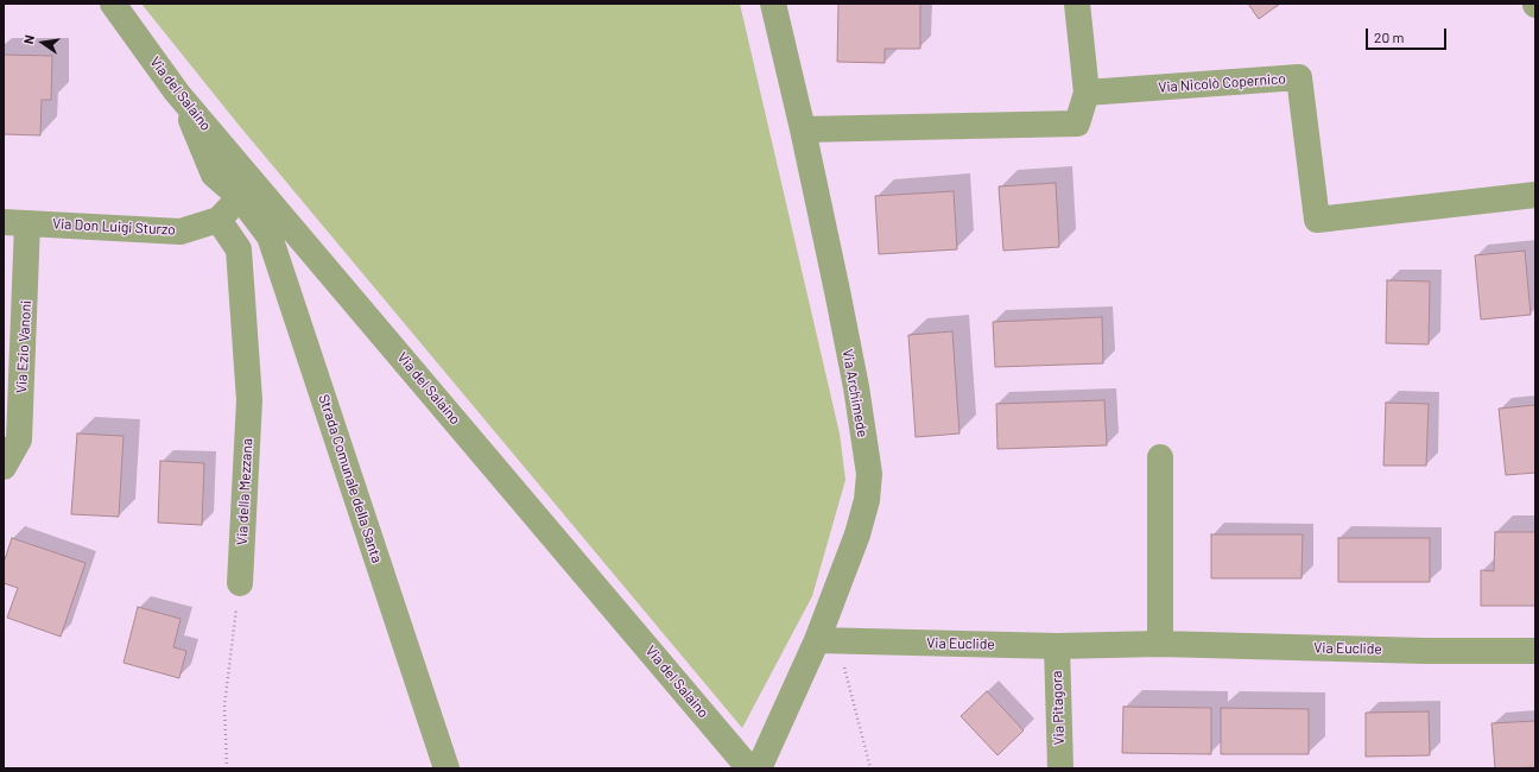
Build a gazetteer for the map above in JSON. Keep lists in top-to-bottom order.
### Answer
{
  "streets": {
    "street": [
      "Via Nicolò Copernico",
      "Via del Salaino",
      "Via Don Luigi Sturzo",
      "Via Ezio Vanoni",
      "Via Archimede",
      "Strada Comunale della Santa",
      "Via della Mezzana",
      "Via Euclide",
      "Via Pitagora"
    ]
  },
  "crossings": [
    ["Via Don Luigi Sturzo", "Via Ezio Vanoni"],
    ["Via Don Luigi Sturzo", "Strada Comunale della Santa"],
    ["Via Don Luigi Sturzo", "Via della Mezzana"],
    ["Via Archimede", "Via Euclide"],
    ["Via Euclide", "Via Pitagora"]
  ],
  "scale_bar": "20 m",
  "north": "left"
}
